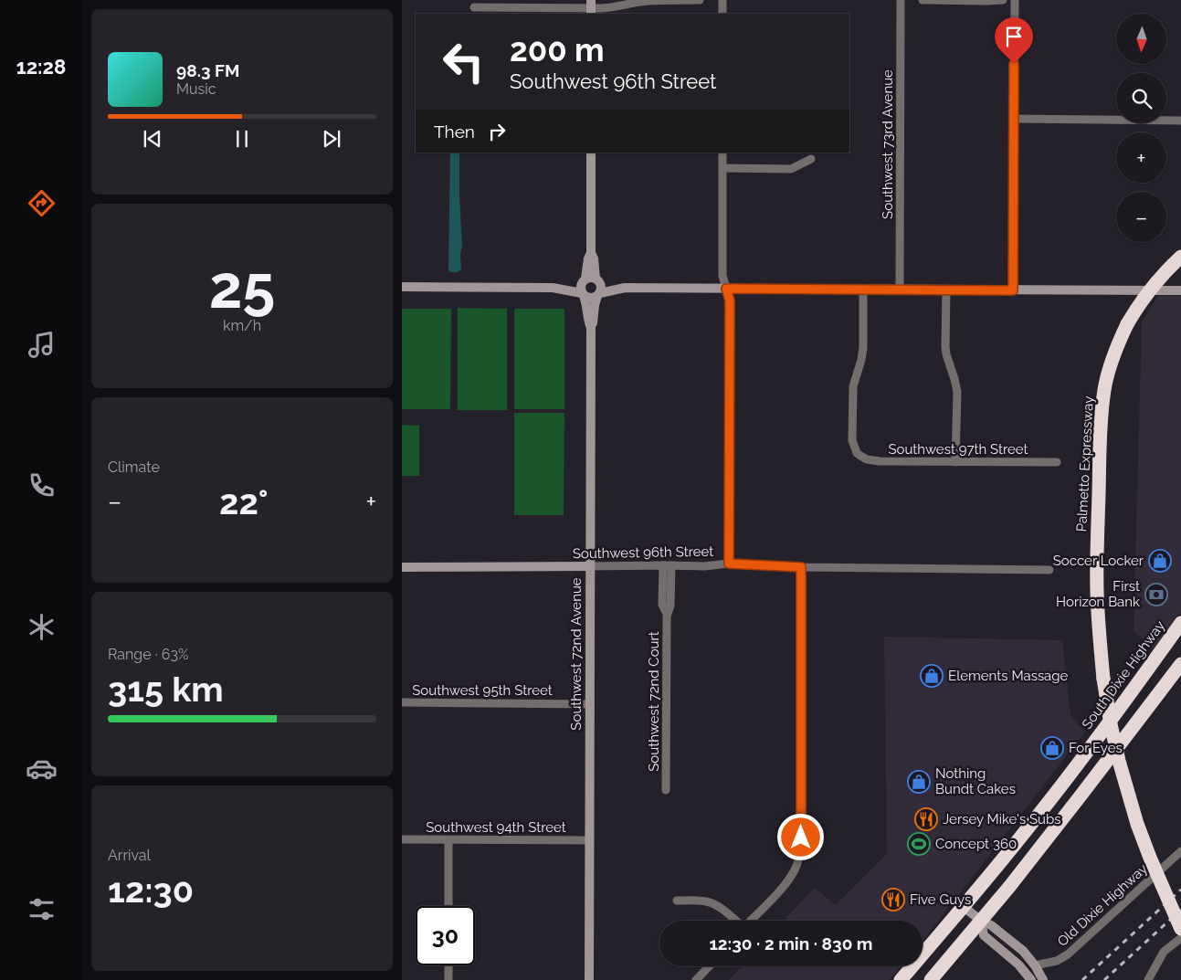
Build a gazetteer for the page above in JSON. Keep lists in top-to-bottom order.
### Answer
{
  "streets": {
    "highway": ["Palmetto Expressway", "South Dixie Highway"],
    "street": [
      "Southwest 73rd Avenue",
      "Southwest 97th Street",
      "Southwest 96th Street",
      "Southwest 72nd Avenue",
      "Southwest 95th Street",
      "Southwest 72nd Court",
      "Southwest 94th Street",
      "Old Dixie Highway"
    ]
  },
  "crossings": [
    ["Southwest 96th Street", "Southwest 72nd Avenue"],
    ["Southwest 96th Street", "Southwest 72nd Court"],
    ["Southwest 72nd Avenue", "Southwest 95th Street"],
    ["Southwest 72nd Avenue", "Southwest 94th Street"]
  ],
  "places": {
    "shop": [
      "Soccer Locker",
      "Elements Massage",
      "For Eyes",
      "Nothing Bundt Cakes"
    ],
    "bank": ["First Horizon Bank"],
    "restaurant": ["Jersey Mike's Subs", "Five Guys"],
    "sports": ["Concept 360"]
  },
  "north": "bottom",
  "page": {
    "tabs": "12:28",
    "map_buttons": ["+", "−"],
    "turn": ["200 m", "Southwest 96th Street"],
    "song": ["98.3 FM", "Music"],
    "then": "Then",
    "tile": [
      ["25", "km/h"],
      "Climate",
      ["Range · 63%", "315 km"],
      ["Arrival", "12:30"]
    ],
    "heat": ["−", "22°", "+"],
    "limit": "30",
    "trip": "12:30 · 2 min · 830 m"
  }
}
